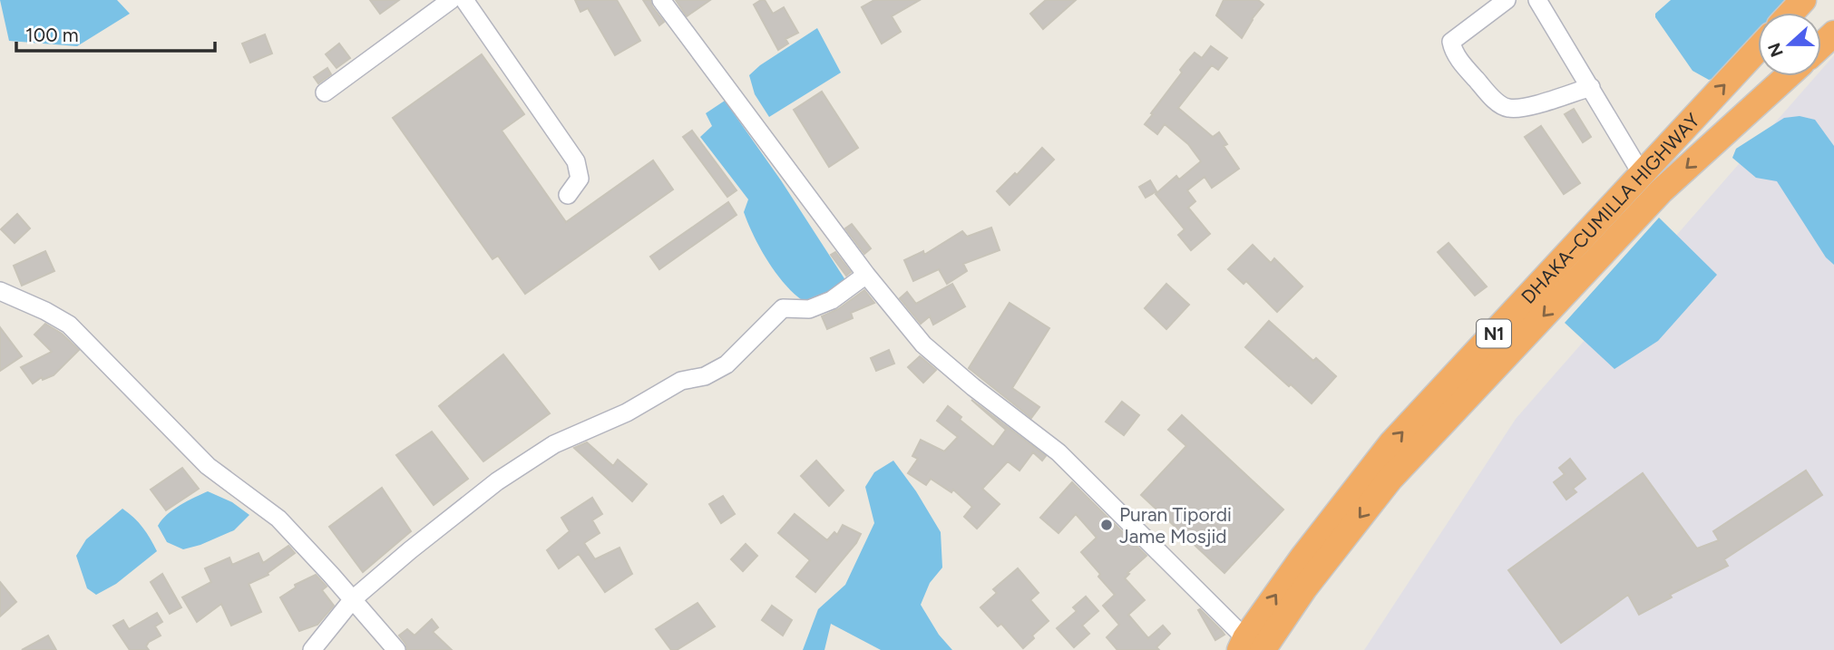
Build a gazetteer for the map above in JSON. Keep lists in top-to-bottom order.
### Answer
{
  "streets": {
    "highway": ["DHAKA–CUMILLA HIGHWAY", "N1"]
  },
  "places": ["Puran Tipordi Jame Mosjid"],
  "scale_bar": "100 m",
  "north": "left"
}
